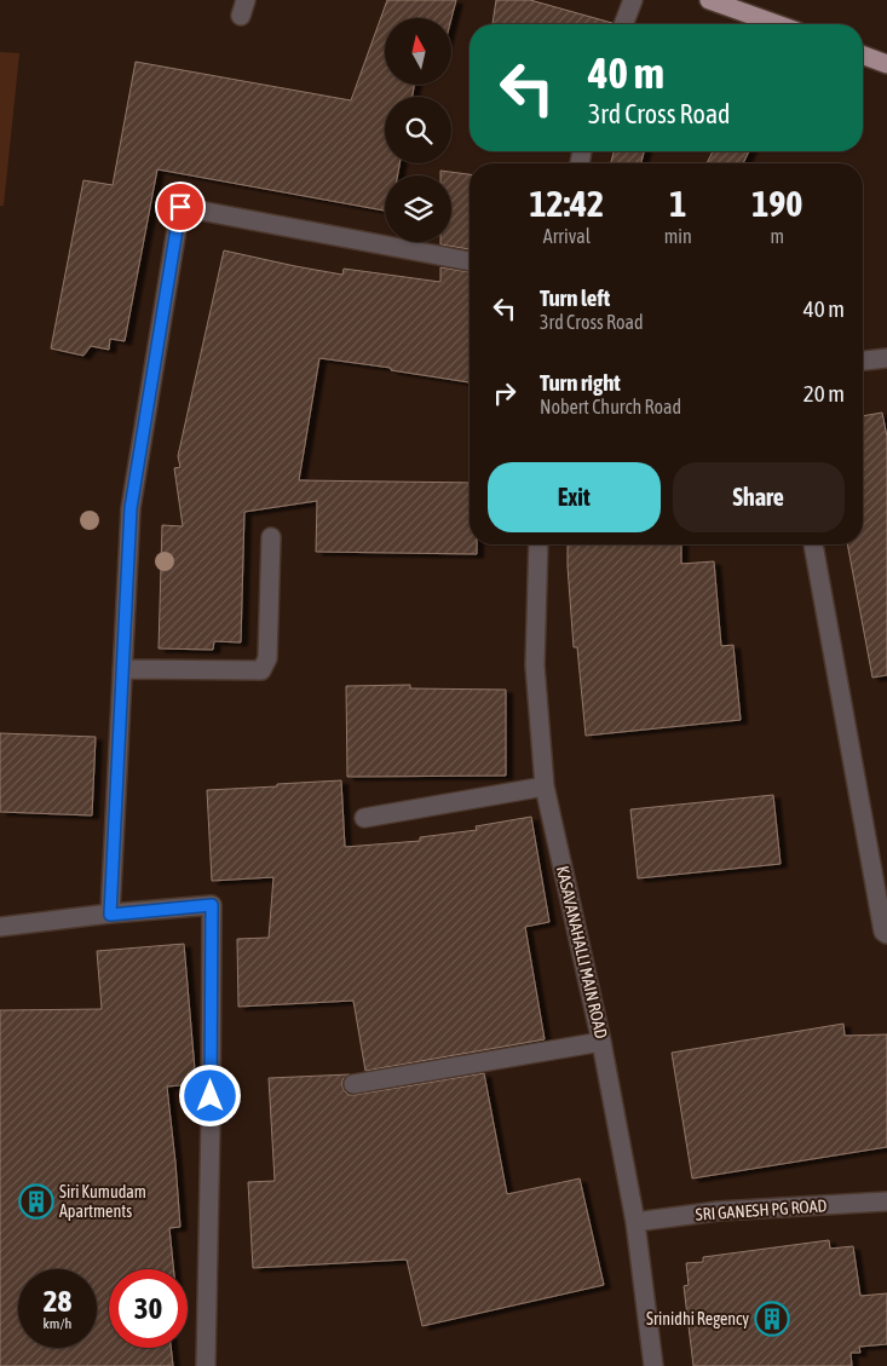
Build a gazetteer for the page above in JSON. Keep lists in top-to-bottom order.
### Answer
{
  "streets": {
    "street": ["KASAVANAHALLI MAIN ROAD", "SRI GANESH PG ROAD"]
  },
  "crossings": [
    ["KASAVANAHALLI MAIN ROAD", "SRI GANESH PG ROAD"]
  ],
  "places": {
    "building": ["Siri Kumudam Apartments", "Srinidhi Regency"]
  },
  "north": "top",
  "page": {
    "turn": ["40 m", "3rd Cross Road"],
    "eta": [
      "12:42",
      "Arrival",
      "1",
      "min",
      "190",
      "m"
    ],
    "list": [
      {
        "name": "Turn left",
        "note": "3rd Cross Road",
        "value": "40 m"
      },
      {
        "name": "Turn right",
        "note": "Nobert Church Road",
        "value": "20 m"
      }
    ],
    "buttons": ["Exit", "Share"],
    "speed": "28 km/h",
    "limit": "30"
  }
}
